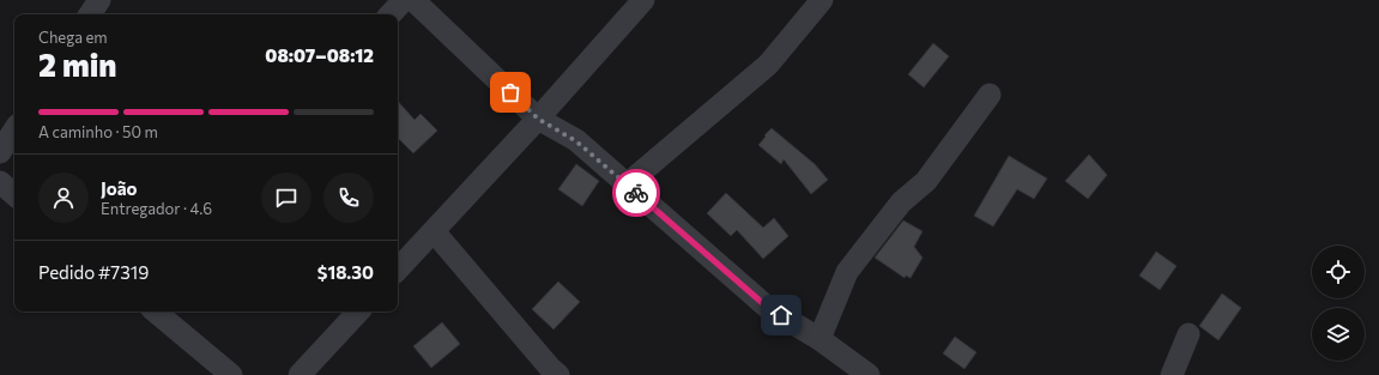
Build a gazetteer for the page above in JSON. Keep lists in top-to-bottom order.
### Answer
{
  "page": {
    "heading": ["2 min", "Chega em", "08:07–08:12"],
    "panel": [
      "João",
      "Entregador · 4.6",
      "Pedido #7319",
      "$18.30"
    ],
    "bar": "A caminho · 50 m"
  }
}
